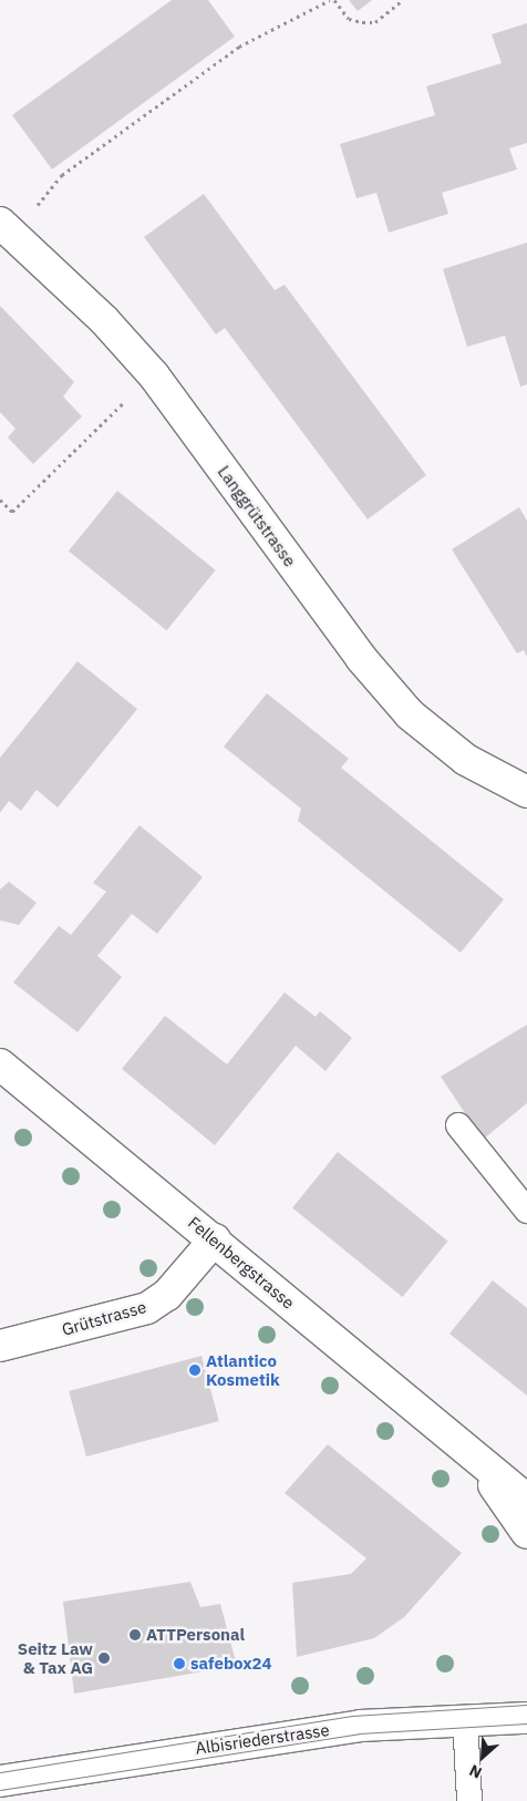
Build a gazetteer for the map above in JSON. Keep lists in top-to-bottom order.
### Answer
{
  "streets": {
    "street": [
      "Langgrütstrasse",
      "Fellenbergstrasse",
      "Grütstrasse",
      "Albisriederstrasse"
    ]
  },
  "crossings": [
    ["Fellenbergstrasse", "Grütstrasse"]
  ],
  "places": [
    "Atlantico Kosmetik",
    "ATTPersonal",
    "Seitz Law & Tax AG",
    "safebox24"
  ],
  "north": "bottom left"
}
